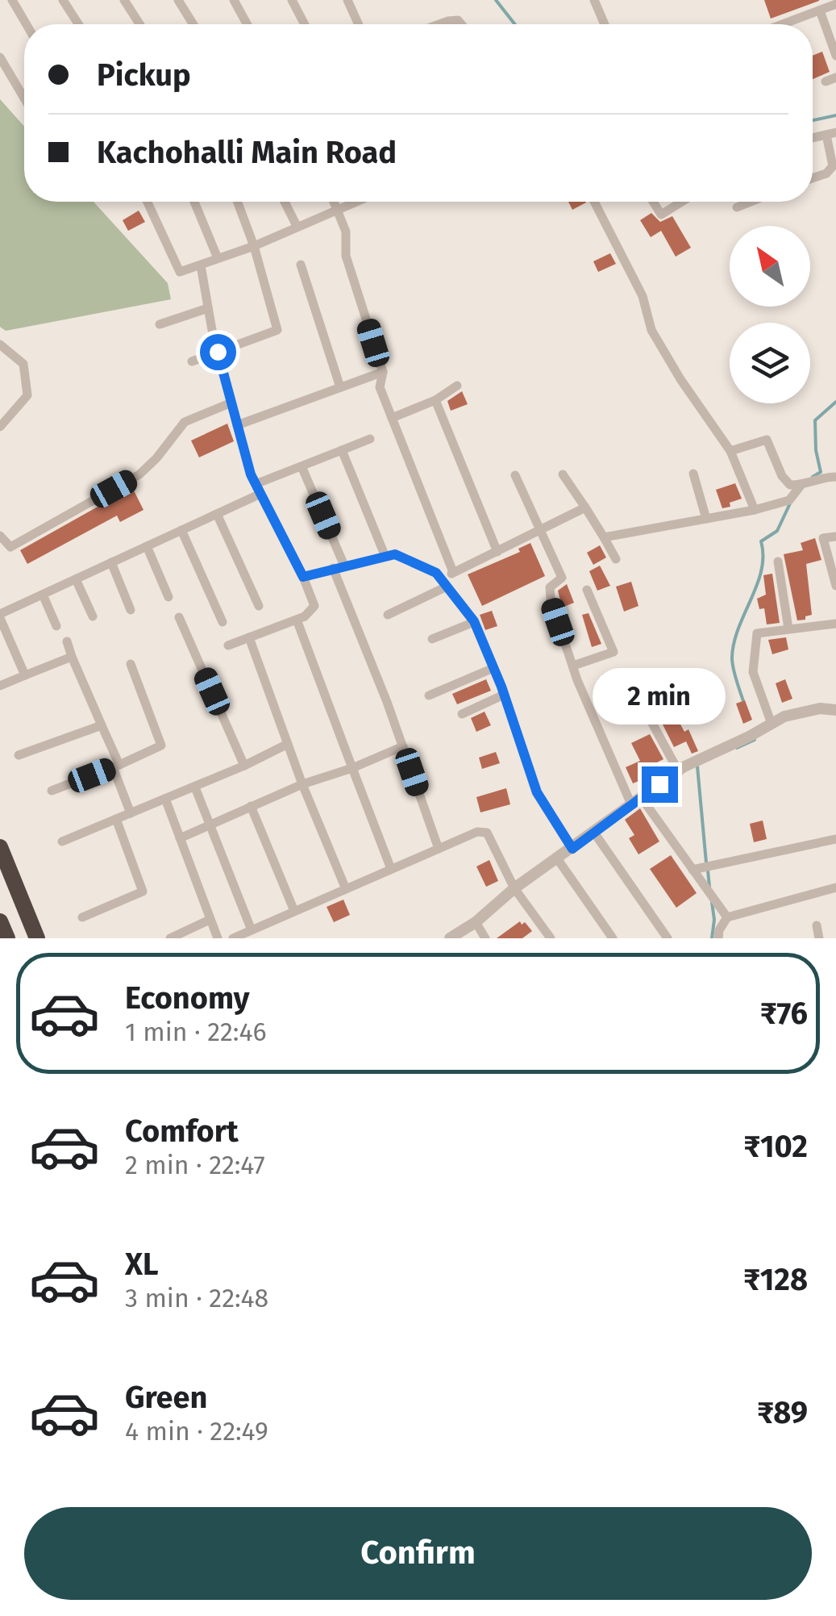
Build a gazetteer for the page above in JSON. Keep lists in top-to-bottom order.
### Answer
{
  "north": "top left",
  "page": {
    "banner": ["Pickup", "Kachohalli Main Road"],
    "bubble": "2 min",
    "list": [
      {
        "name": "Economy",
        "note": "1 min · 22:46",
        "value": "₹76"
      },
      {
        "name": "Comfort",
        "note": "2 min · 22:47",
        "value": "₹102"
      },
      {
        "name": "XL",
        "note": "3 min · 22:48",
        "value": "₹128"
      },
      {
        "name": "Green",
        "note": "4 min · 22:49",
        "value": "₹89"
      }
    ],
    "buttons": "Confirm"
  }
}
